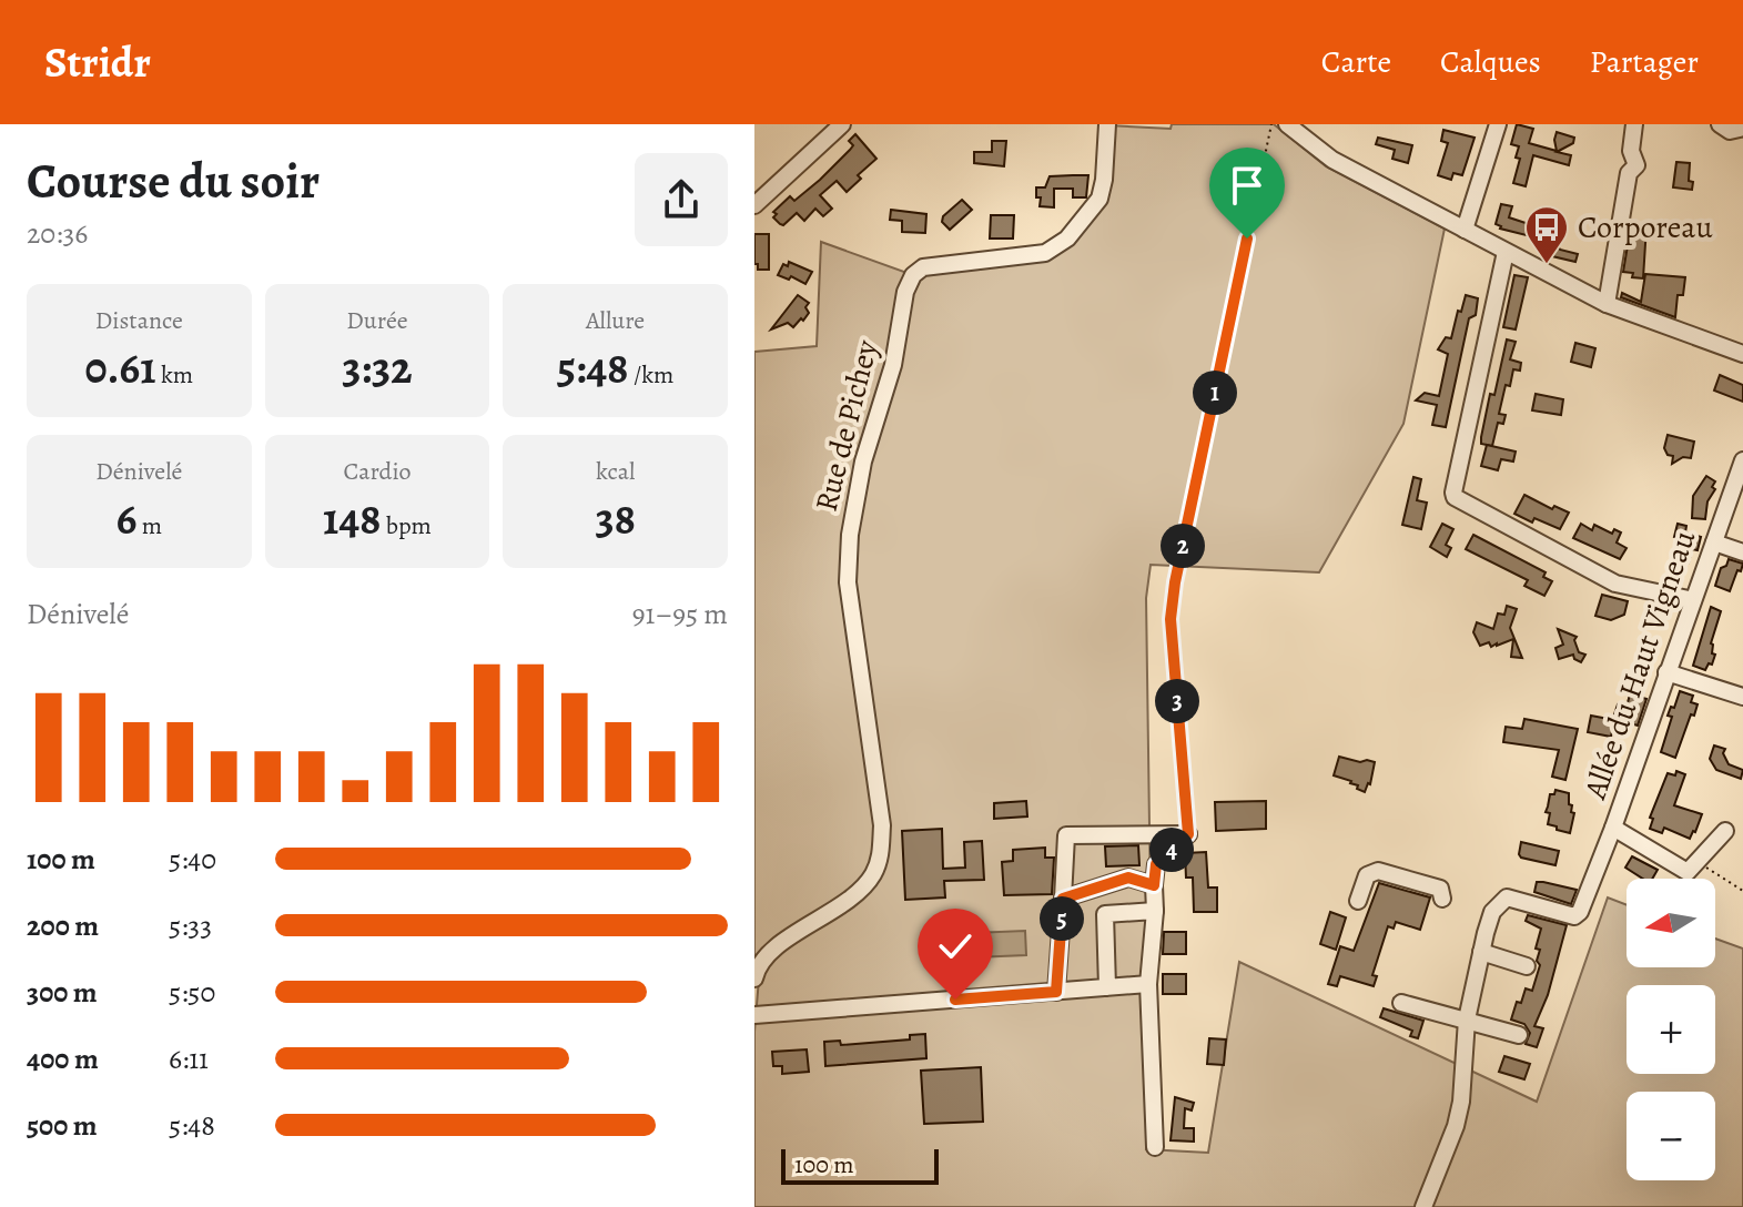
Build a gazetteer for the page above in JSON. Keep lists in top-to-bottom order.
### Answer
{
  "streets": {
    "street": ["Rue de Pichey", "Allée du Haut Vigneau"]
  },
  "places": {
    "bus stop": ["Corporeau"]
  },
  "scale_bar": "100 m",
  "north": "left",
  "page": {
    "header": "Stridr",
    "nav": ["Carte", "Calques", "Partager"],
    "heading": ["Course du soir", "20:36"],
    "stats": [
      ["Distance", "0.61 km"],
      ["Durée", "3:32"],
      ["Allure", "5:48 /km"],
      ["Dénivelé", "6 m"],
      ["Cardio", "148 bpm"],
      ["kcal", "38"]
    ],
    "pins": [
      "1",
      "2",
      "3",
      "4",
      "5"
    ],
    "chart": ["Dénivelé", "91–95 m"],
    "list": [
      {
        "name": "100 m",
        "note": "5:40"
      },
      {
        "name": "200 m",
        "note": "5:33"
      },
      {
        "name": "300 m",
        "note": "5:50"
      },
      {
        "name": "400 m",
        "note": "6:11"
      },
      {
        "name": "500 m",
        "note": "5:48"
      }
    ],
    "map_buttons": ["+", "−"],
    "scale": "100 m"
  }
}
